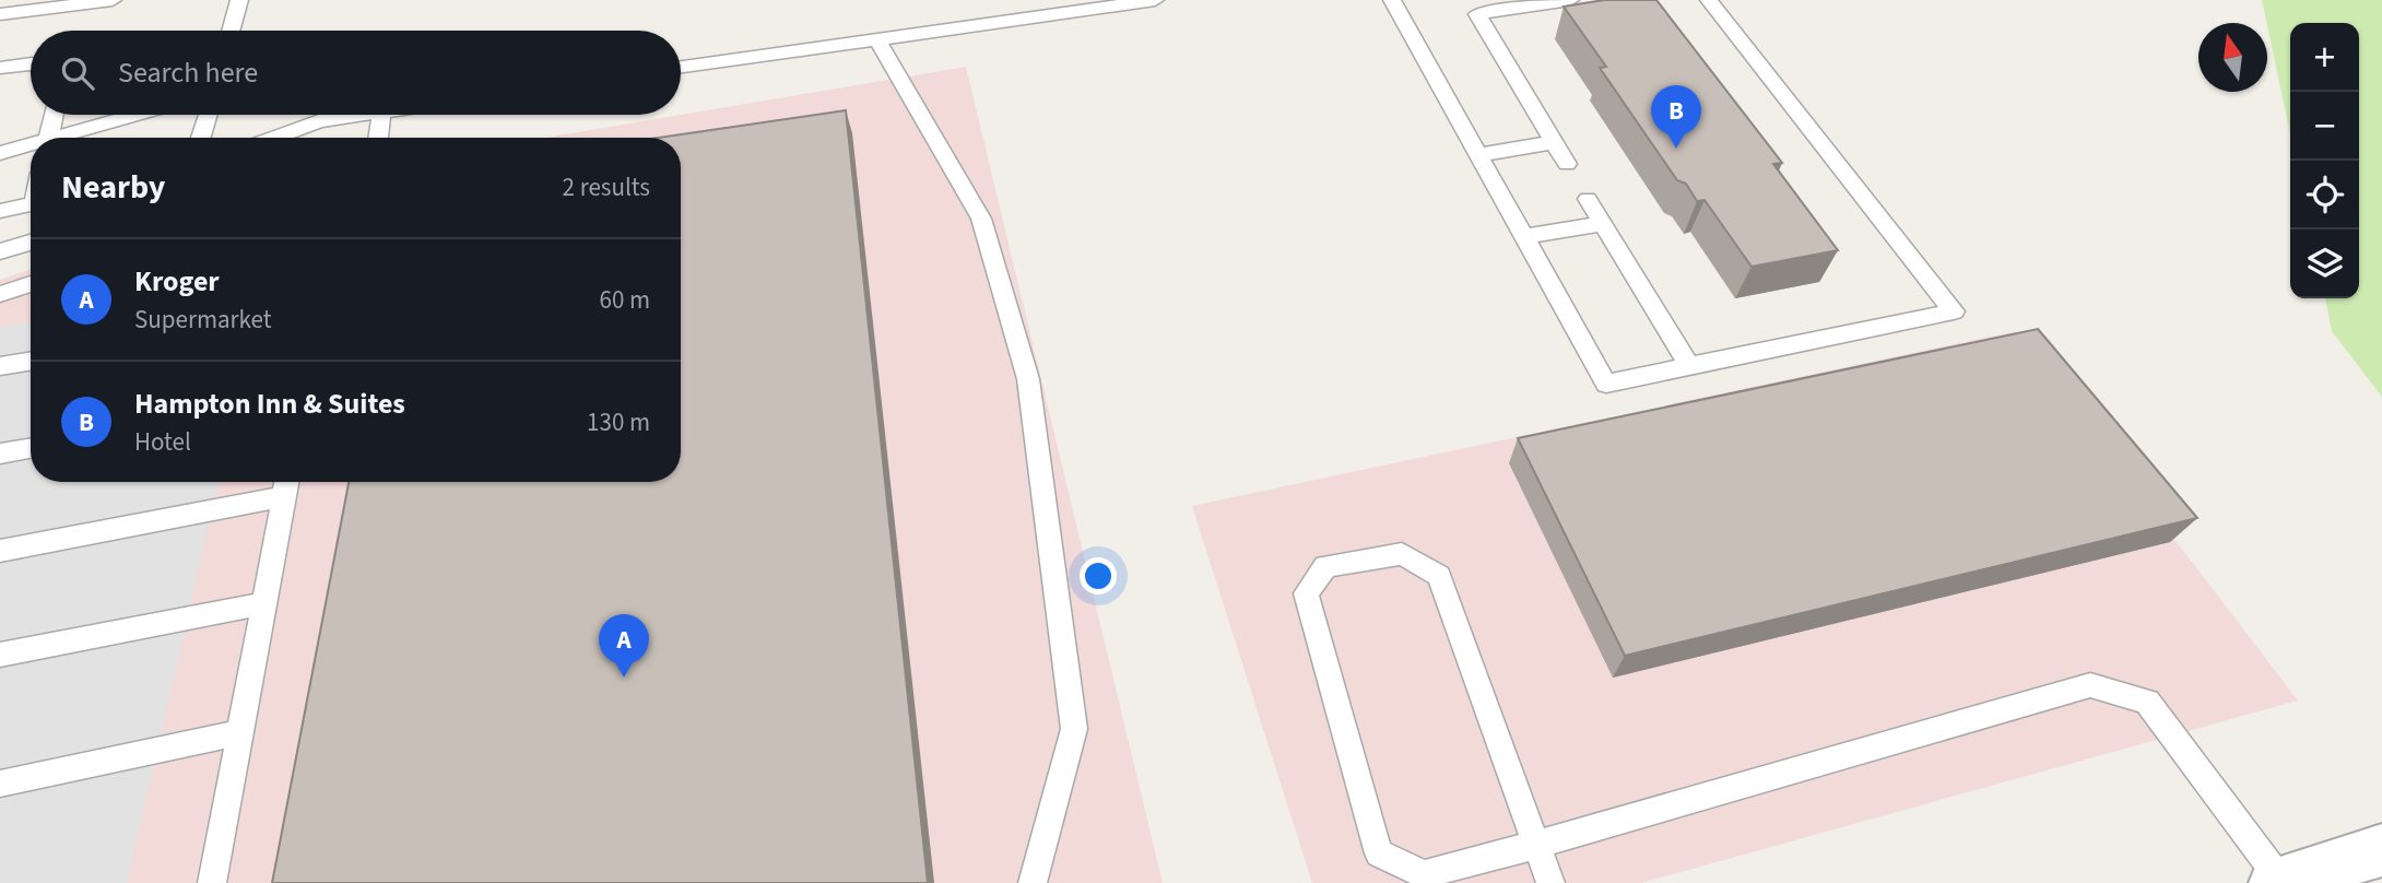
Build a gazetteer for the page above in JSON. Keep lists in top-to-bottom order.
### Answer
{
  "north": "top",
  "page": {
    "map_buttons": ["+", "−"],
    "search": "Search here",
    "pins": ["B", "A"],
    "heading": ["Nearby", "2 results"],
    "list": [
      {
        "mark": "A",
        "name": "Kroger",
        "note": "Supermarket",
        "value": "60 m"
      },
      {
        "mark": "B",
        "name": "Hampton Inn & Suites",
        "note": "Hotel",
        "value": "130 m"
      }
    ]
  }
}
